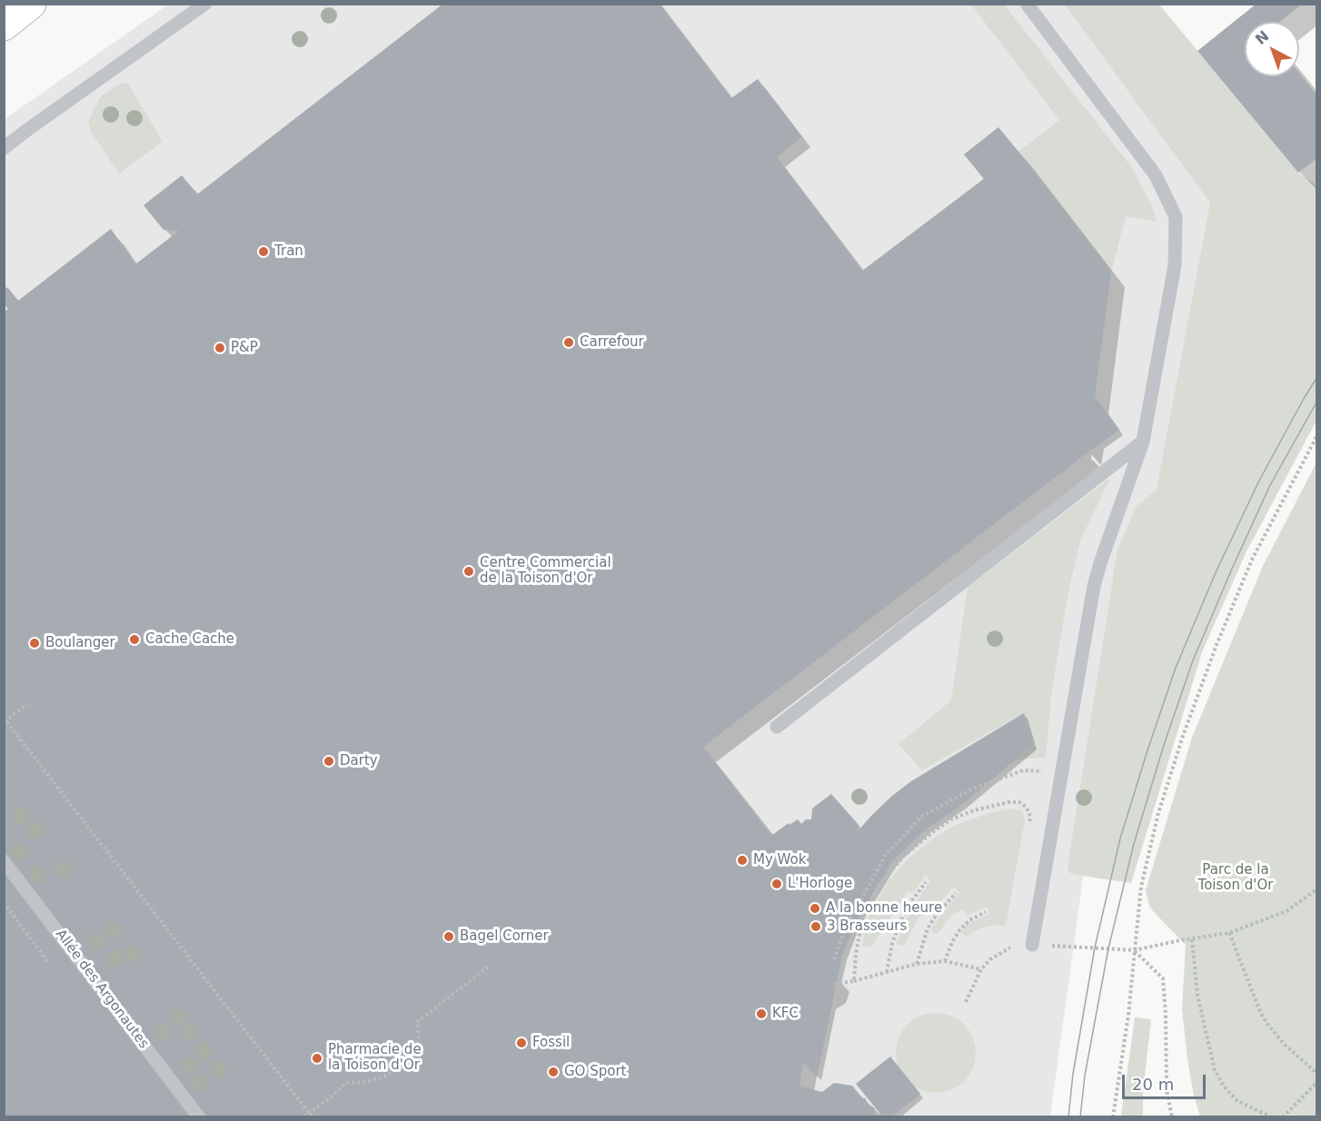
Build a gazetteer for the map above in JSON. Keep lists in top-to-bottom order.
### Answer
{
  "streets": {
    "lane": ["Allée des Argonautes"]
  },
  "parks": ["Parc de la Toison d'Or"],
  "places": [
    "Tran",
    "Carrefour",
    "P&P",
    "Centre Commercial de la Toison d'Or",
    "Cache Cache",
    "Boulanger",
    "Darty",
    "My Wok",
    "L'Horloge",
    "A la bonne heure",
    "3 Brasseurs",
    "Bagel Corner",
    "KFC",
    "Fossil",
    "Pharmacie de la Toison d'Or",
    "GO Sport"
  ],
  "scale_bar": "20 m",
  "north": "top left"
}
